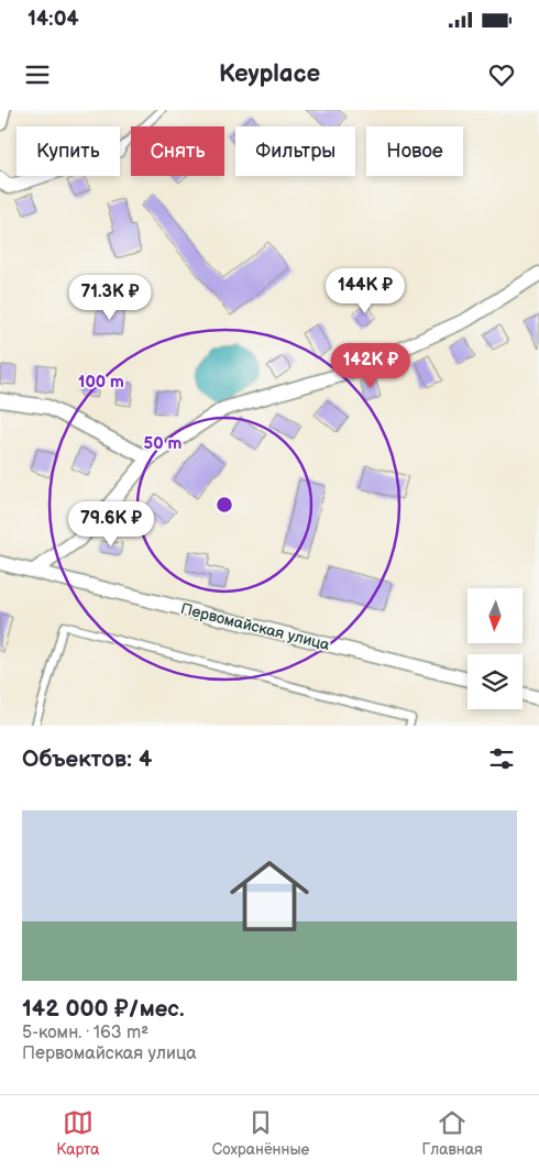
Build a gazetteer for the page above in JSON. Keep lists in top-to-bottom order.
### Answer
{
  "streets": {
    "street": ["Первомайская улица"]
  },
  "north": "bottom",
  "page": {
    "status": "14:04",
    "header": "Keyplace",
    "chip": [
      "Купить",
      "Снять",
      "Фильтры",
      "Новое"
    ],
    "price": [
      "144K ₽",
      "71.3K ₽",
      "142K ₽",
      "79.6K ₽"
    ],
    "heading": "Объектов: 4",
    "list": [
      {
        "name": "142 000 ₽/мес.",
        "note": "5-комн. · 163 m² · Первомайская улица"
      }
    ],
    "tabs": ["Карта", "Сохранённые", "Главная"]
  },
  "rings": ["100 m", "50 m"]
}
